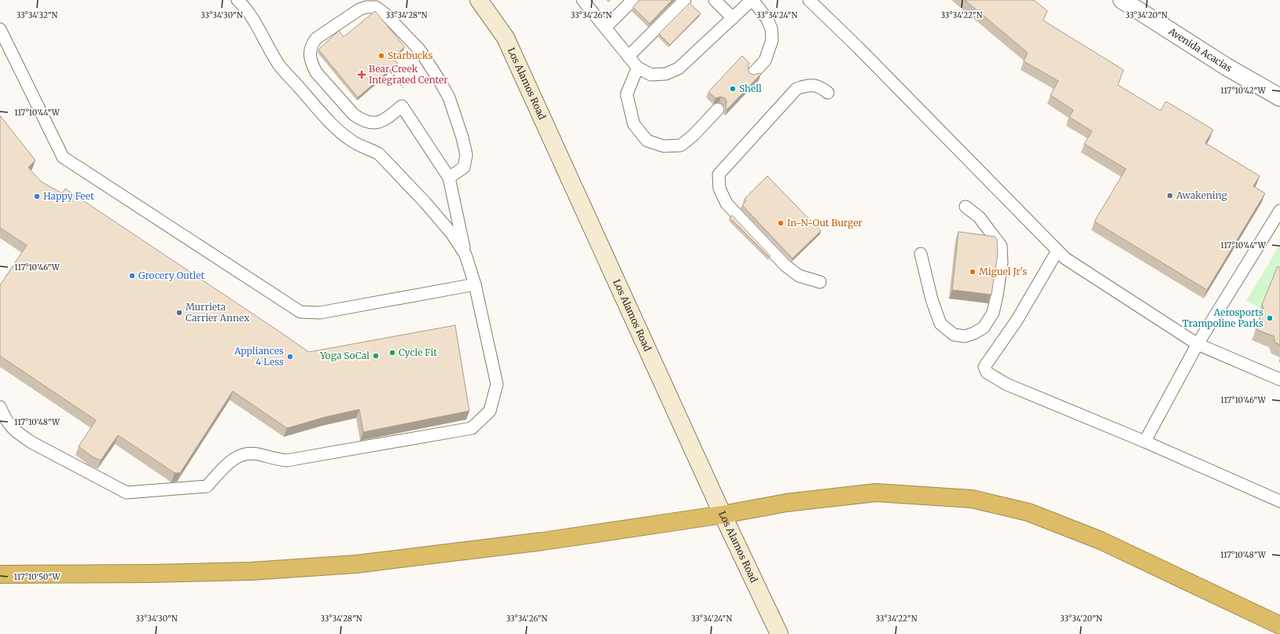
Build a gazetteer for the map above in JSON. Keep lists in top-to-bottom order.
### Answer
{
  "streets": {
    "main road": ["Los Alamos Road"],
    "street": ["Avenida Acacias"]
  },
  "places": {
    "other": [
      "Starbucks",
      "Shell",
      "Awakening",
      "Happy Feet",
      "In-N-Out Burger",
      "Miguel Jr's",
      "Grocery Outlet",
      "Murrieta Carrier Annex",
      "Aerosports Trampoline Parks",
      "Cycle Fit",
      "Yoga SoCal",
      "Appliances 4 Less"
    ],
    "health": ["Bear Creek Integrated Center"]
  },
  "coordinates": [
    "33°34'32\"N",
    "33°34'30\"N",
    "33°34'28\"N",
    "33°34'26\"N",
    "33°34'24\"N",
    "33°34'22\"N",
    "33°34'20\"N",
    "117°10'42\"W",
    "117°10'44\"W",
    "117°10'46\"W",
    "117°10'48\"W",
    "117°10'50\"W"
  ]
}
